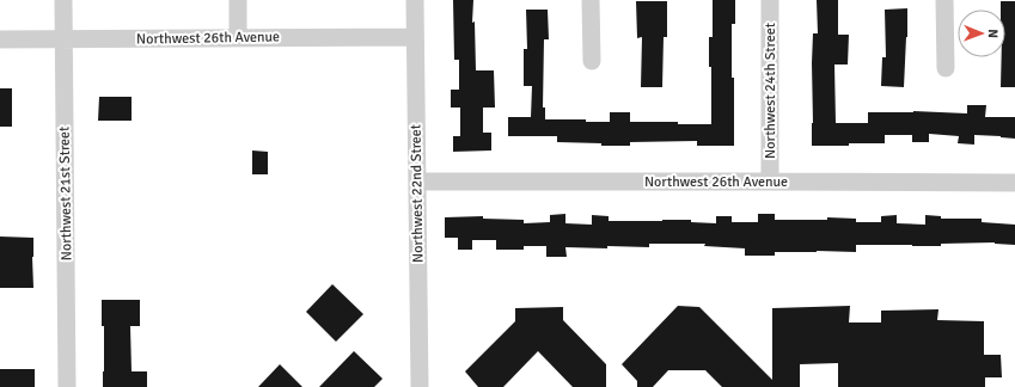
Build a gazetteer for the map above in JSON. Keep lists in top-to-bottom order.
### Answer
{
  "streets": {
    "street": [
      "Northwest 26th Avenue",
      "Northwest 24th Street",
      "Northwest 21st Street",
      "Northwest 22nd Street"
    ]
  },
  "crossings": [
    ["Northwest 26th Avenue", "Northwest 24th Street"],
    ["Northwest 26th Avenue", "Northwest 21st Street"],
    ["Northwest 26th Avenue", "Northwest 22nd Street"]
  ],
  "north": "right"
}
